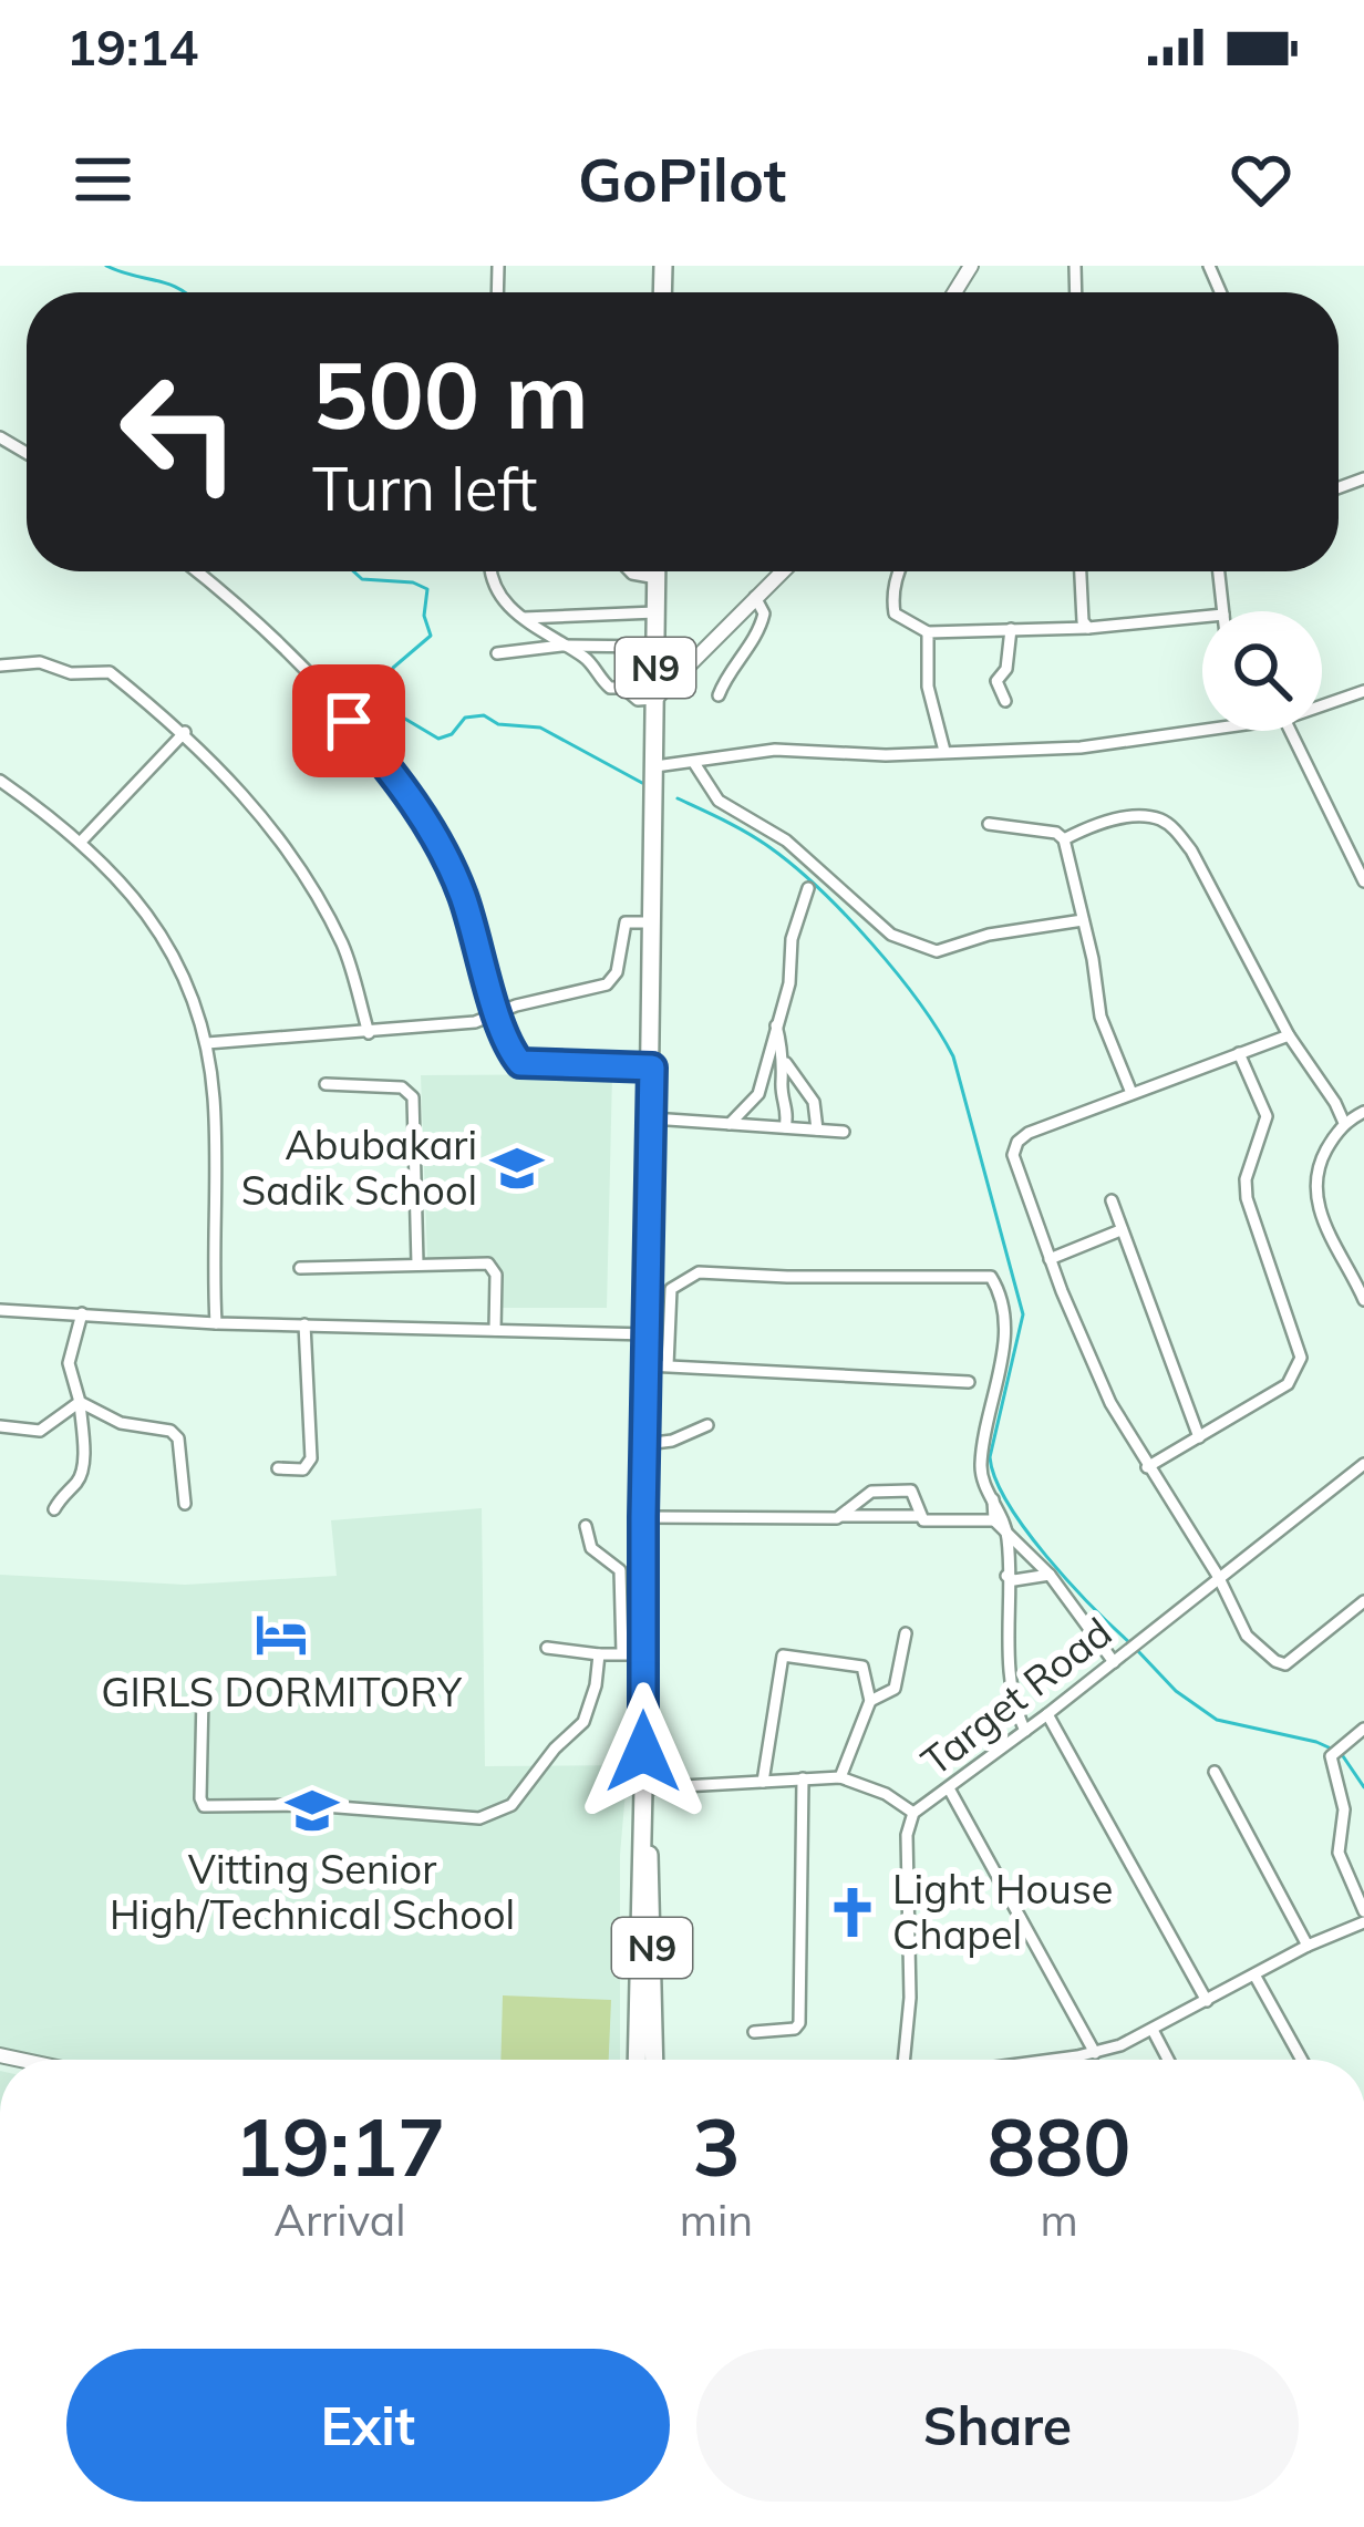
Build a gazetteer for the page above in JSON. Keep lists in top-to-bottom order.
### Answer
{
  "streets": {
    "highway": ["N9"],
    "street": ["Target Road"]
  },
  "places": {
    "school or university": ["Abubakari Sadik School", "Vitting Senior High/Technical School"],
    "hotel": ["GIRLS DORMITORY"],
    "church": ["Light House Chapel"]
  },
  "page": {
    "status": "19:14",
    "header": "GoPilot",
    "turn": ["500 m", "Turn left"],
    "eta": [
      "19:17",
      "Arrival",
      "3",
      "min",
      "880",
      "m"
    ],
    "buttons": ["Exit", "Share"]
  }
}
